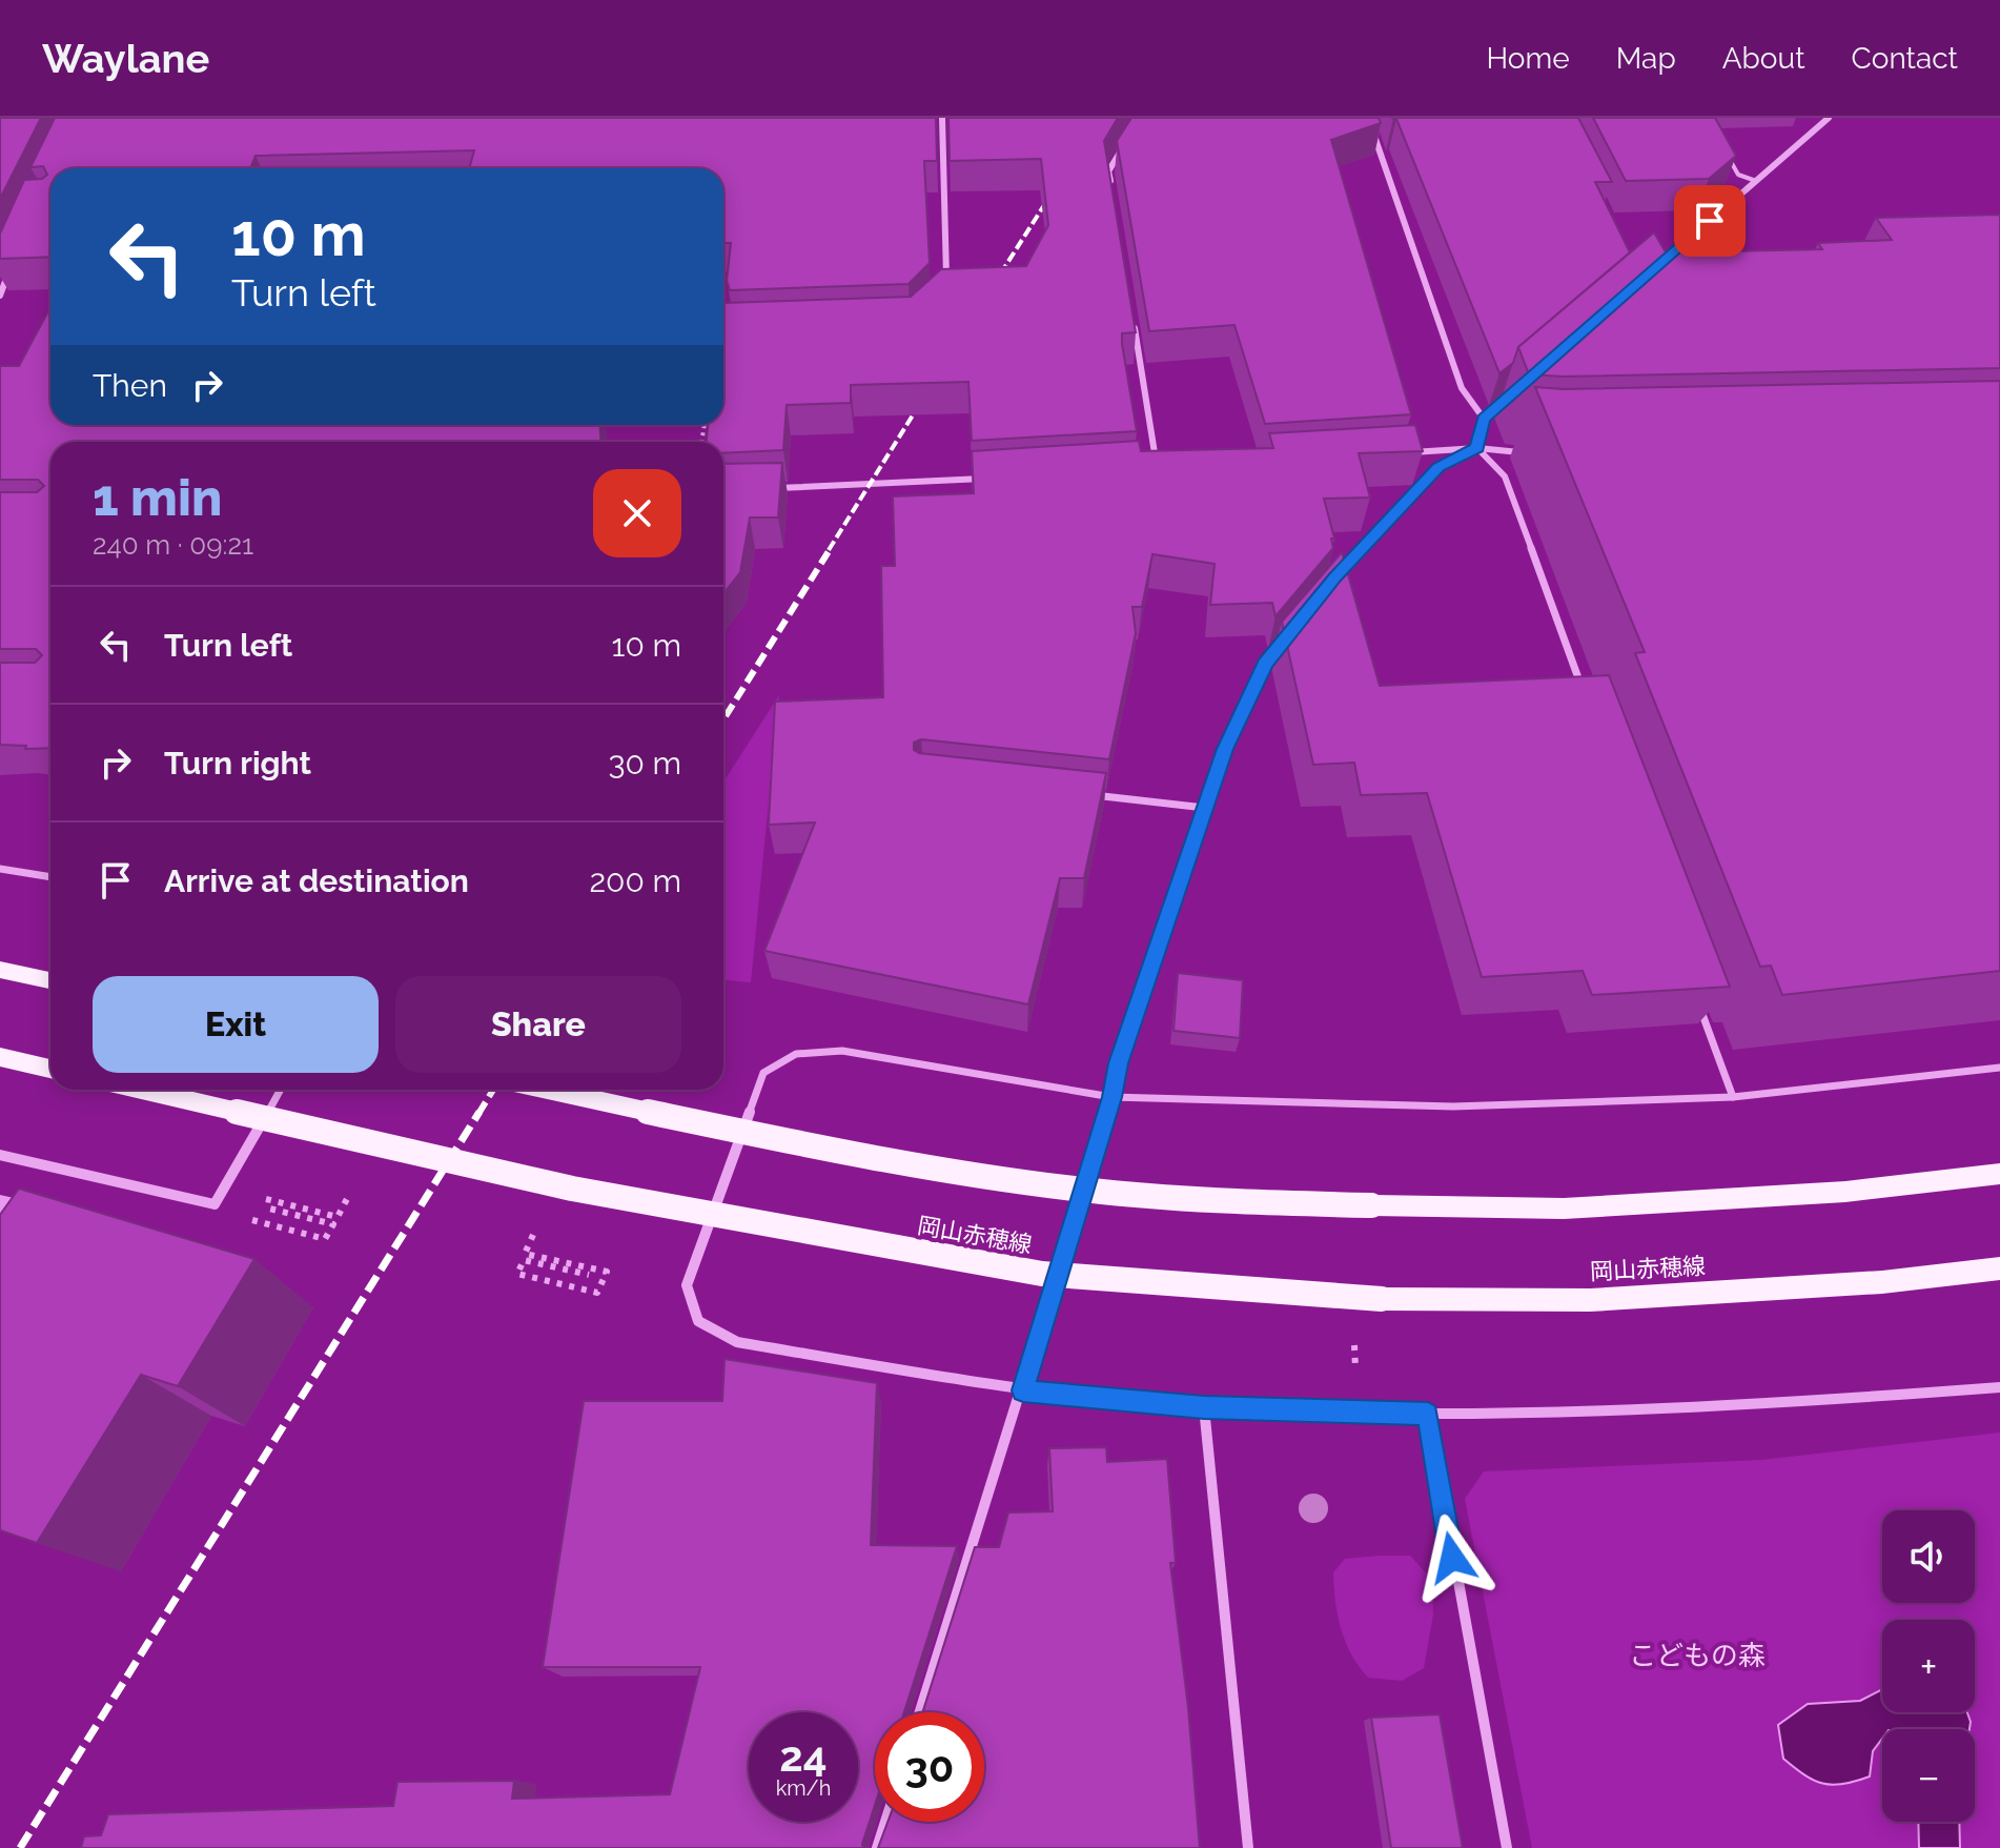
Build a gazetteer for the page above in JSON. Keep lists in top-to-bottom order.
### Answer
{
  "streets": {
    "main road": ["岡山赤穂線"]
  },
  "parks": ["こどもの森"],
  "page": {
    "header": "Waylane",
    "nav": [
      "Home",
      "Map",
      "About",
      "Contact"
    ],
    "turn": ["10 m", "Turn left"],
    "then": "Then",
    "heading": ["1 min", "240 m · 09:21"],
    "list": [
      {
        "name": "Turn left",
        "value": "10 m"
      },
      {
        "name": "Turn right",
        "value": "30 m"
      },
      {
        "name": "Arrive at destination",
        "value": "200 m"
      }
    ],
    "buttons": ["Exit", "Share"],
    "map_buttons": ["+", "−"],
    "speed": "24 km/h",
    "limit": "30"
  }
}
